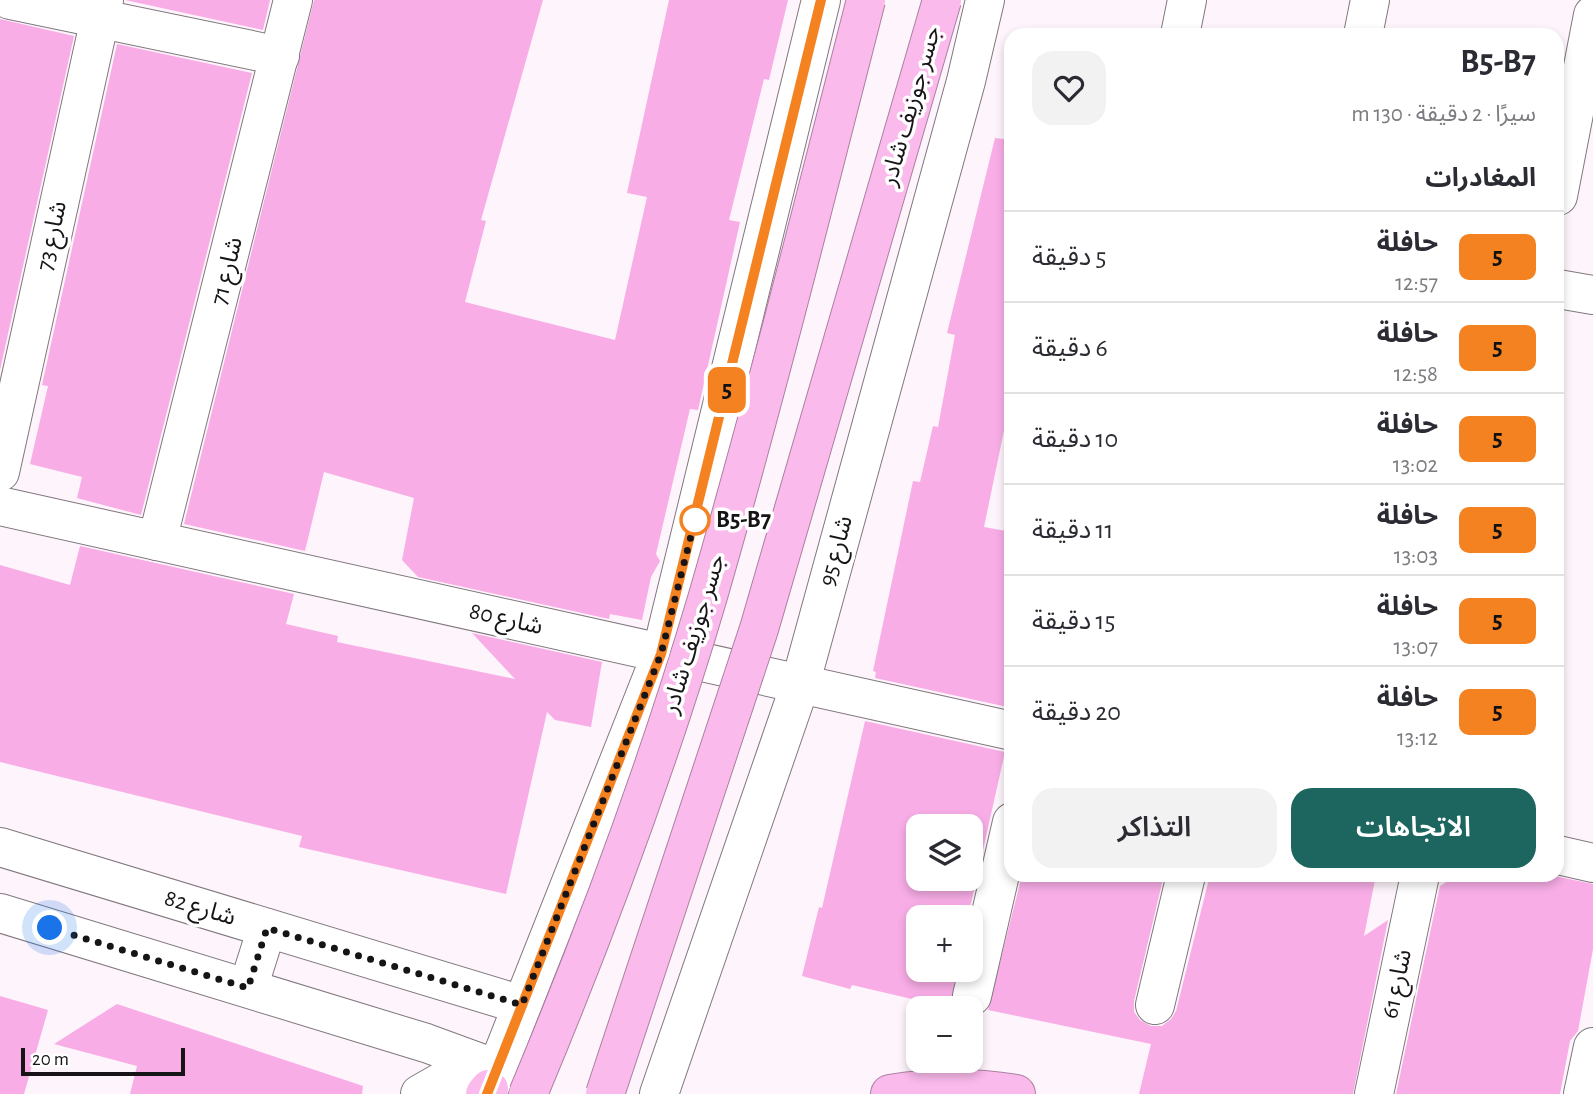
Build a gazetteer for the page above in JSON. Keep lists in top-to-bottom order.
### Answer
{
  "streets": {
    "highway": ["جسر جوزيف شادر"],
    "street": [
      "شارع 73",
      "شارع 71",
      "شارع 95",
      "شارع 80",
      "شارع 82",
      "شارع 61"
    ]
  },
  "crossings": [
    ["شارع 71", "شارع 80"],
    ["شارع 95", "شارع 80"]
  ],
  "places": ["B5-B7"],
  "lines": ["bus line 5"],
  "scale_bar": "20 m",
  "page": {
    "on_map": "5",
    "heading": [
      ["B5-B7", "سيرًا · 2 دقيقة · 130 m"],
      "المغادرات"
    ],
    "list": [
      {
        "mark": "5",
        "name": "حافلة",
        "note": "12:57",
        "value": "5 دقيقة"
      },
      {
        "mark": "5",
        "name": "حافلة",
        "note": "12:58",
        "value": "6 دقيقة"
      },
      {
        "mark": "5",
        "name": "حافلة",
        "note": "13:02",
        "value": "10 دقيقة"
      },
      {
        "mark": "5",
        "name": "حافلة",
        "note": "13:03",
        "value": "11 دقيقة"
      },
      {
        "mark": "5",
        "name": "حافلة",
        "note": "13:07",
        "value": "15 دقيقة"
      },
      {
        "mark": "5",
        "name": "حافلة",
        "note": "13:12",
        "value": "20 دقيقة"
      }
    ],
    "buttons": ["الاتجاهات", "التذاكر"],
    "map_buttons": ["+", "−"],
    "scale": "20 m"
  }
}
